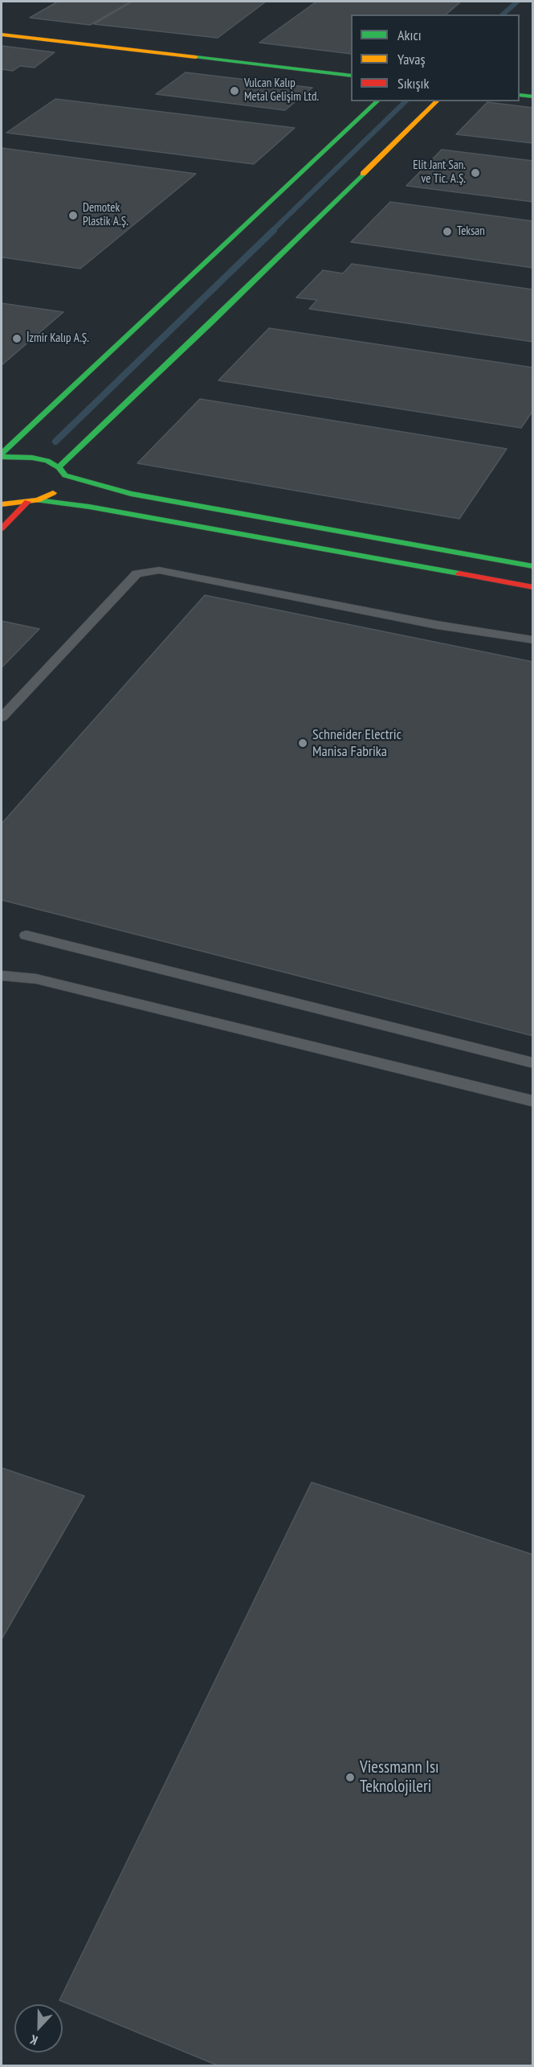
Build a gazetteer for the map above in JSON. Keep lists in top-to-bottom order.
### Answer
{
  "places": [
    "Vulcan Kalıp Metal Gelişim Ltd.",
    "Elit Jant San. ve Tic. A.Ş.",
    "Demotek Plastik A.Ş.",
    "Teksan",
    "İzmir Kalıp A.Ş.",
    "Schneider Electric Manisa Fabrika",
    "Viessmann Isı Teknolojileri"
  ],
  "legend": ["Akıcı", "Yavaş", "Sıkışık"],
  "north": "bottom"
}
